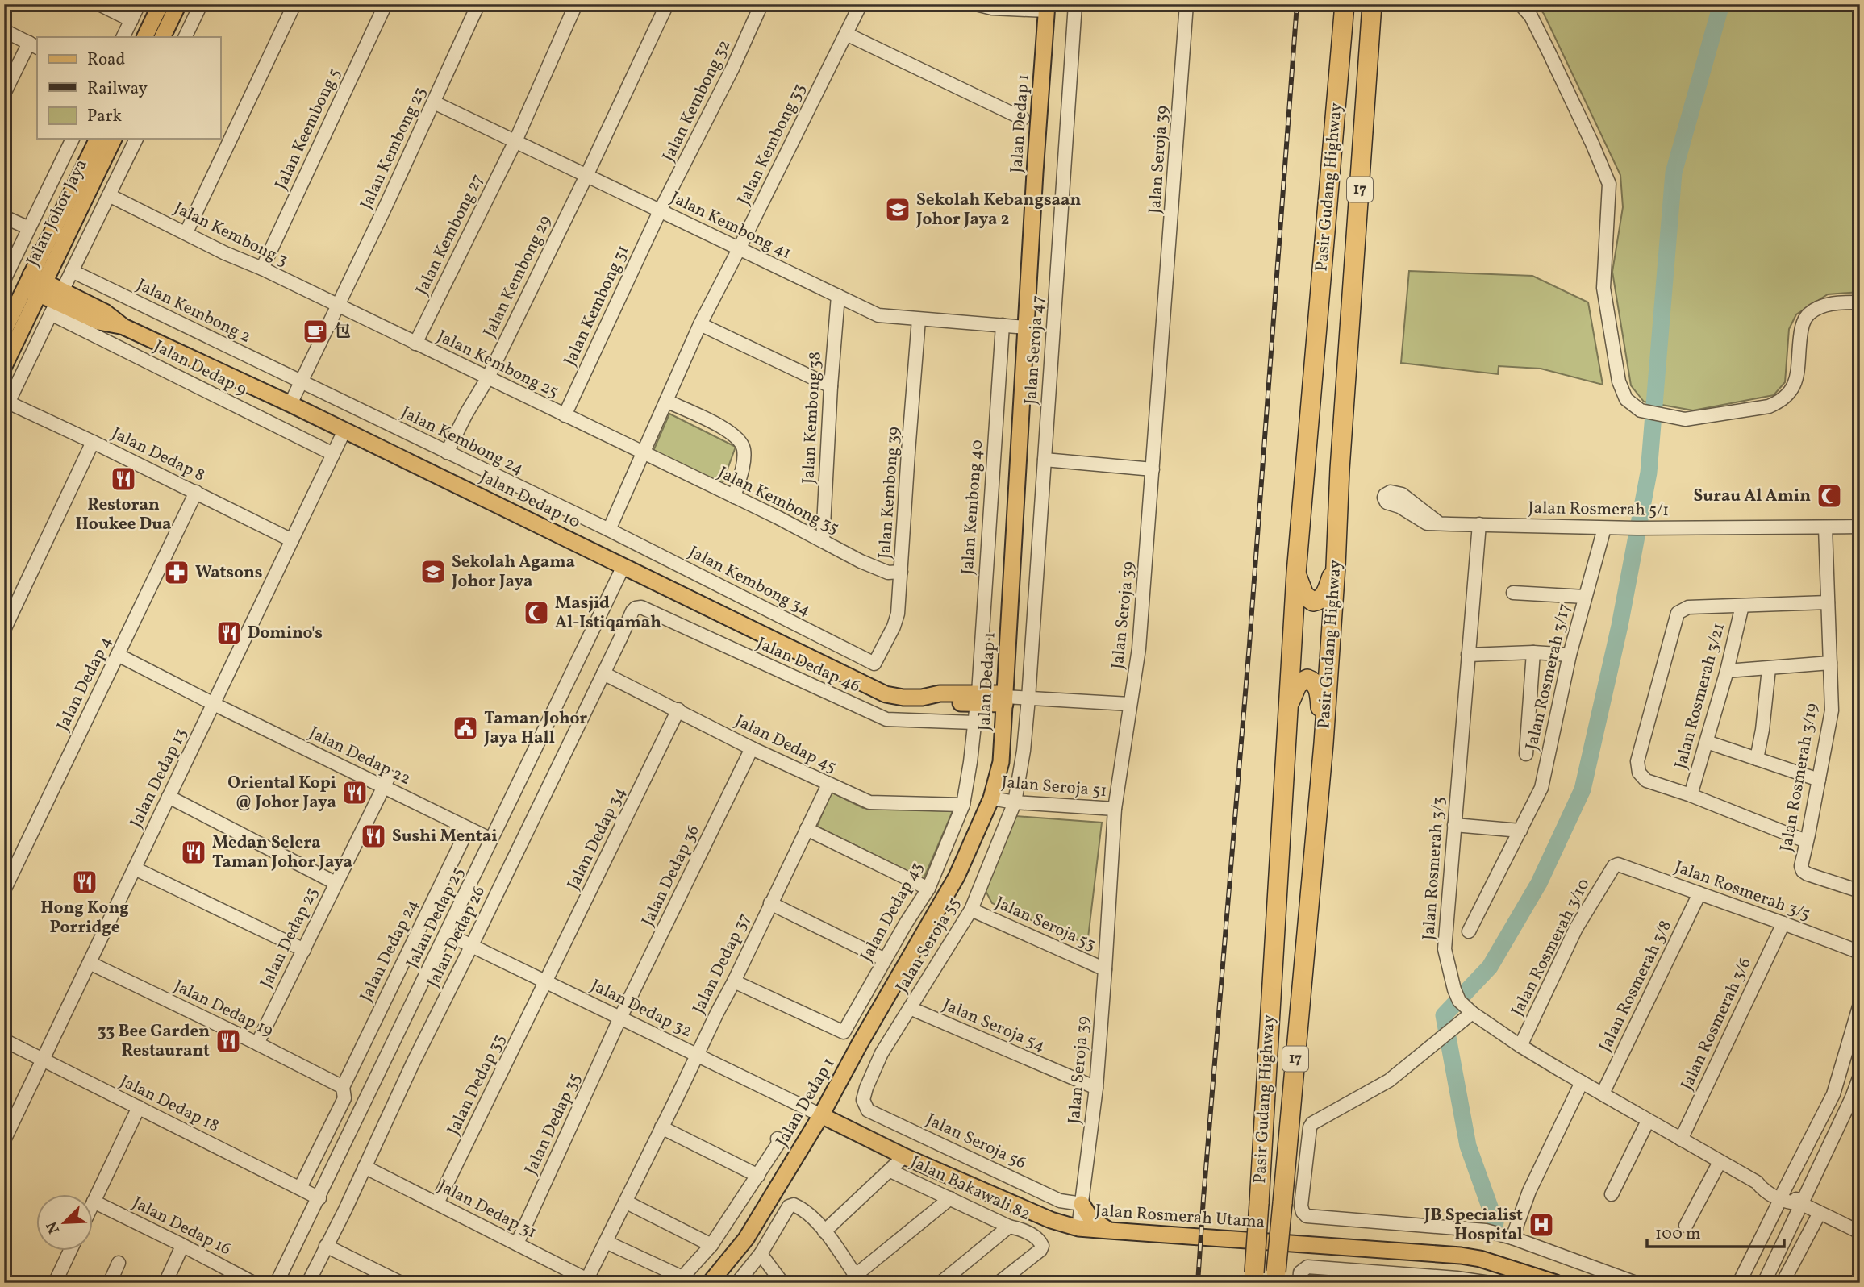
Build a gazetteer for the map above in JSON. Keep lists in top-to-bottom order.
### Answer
{
  "streets": {
    "highway": ["Pasir Gudang Highway", "17"],
    "main road": [
      "Jalan Dedap 1",
      "Jalan Johor Jaya",
      "Jalan Dedap 10",
      "Jalan Rosmerah Utama"
    ],
    "street": [
      "Jalan Kembong 32",
      "Jalan Keembong 5",
      "Jalan Kembong 33",
      "Jalan Kembong 23",
      "Jalan Seroja 39",
      "Jalan Kembong 41",
      "Jalan Kembong 3",
      "Jalan Kembong 27",
      "Jalan Kembong 29",
      "Jalan Kembong 31",
      "Jalan Kembong 2",
      "Jalan Seroja 47",
      "Jalan Kembong 25",
      "Jalan Dedap 9",
      "Jalan Kembong 38",
      "Jalan Kembong 24",
      "Jalan Dedap 8",
      "Jalan Kembong 39",
      "Jalan Kembong 35",
      "Jalan Kembong 40",
      "Jalan Rosmerah 5/1",
      "Jalan Kembong 34",
      "Jalan Dedap 46",
      "Jalan Rosmerah 3/17",
      "Jalan Dedap 4",
      "Jalan Rosmerah 3/21",
      "Jalan Dedap 45",
      "Jalan Dedap 22",
      "Jalan Rosmerah 3/19",
      "Jalan Dedap 13",
      "Jalan Seroja 51",
      "Jalan Dedap 34",
      "Jalan Rosmerah 3/3",
      "Jalan Dedap 36",
      "Jalan Rosmerah 3/5",
      "Jalan Dedap 43",
      "Jalan Dedap 25",
      "Jalan Seroja 53",
      "Jalan Dedap 26",
      "Jalan Dedap 23",
      "Jalan Seroja 55",
      "Jalan Rosmerah 3/10",
      "Jalan Dedap 24",
      "Jalan Dedap 37",
      "Jalan Rosmerah 3/8",
      "Jalan Dedap 19",
      "Jalan Dedap 32",
      "Jalan Rosmerah 3/6",
      "Jalan Seroja 54",
      "Jalan Dedap 33",
      "Jalan Dedap 18",
      "Jalan Dedap 35",
      "Jalan Seroja 56",
      "Jalan Bakawali 82",
      "Jalan Dedap 31",
      "Jalan Dedap 16"
    ]
  },
  "crossings": [
    ["Jalan Kembong 32", "Jalan Kembong 41"],
    ["Jalan Kembong 32", "Jalan Kembong 31"],
    ["Jalan Dedap 1", "Jalan Kembong 41"],
    ["Jalan Dedap 1", "Jalan Dedap 10"],
    ["Jalan Dedap 1", "Jalan Seroja 51"],
    ["Jalan Dedap 1", "Jalan Dedap 32"],
    ["Jalan Dedap 1", "Jalan Rosmerah Utama"],
    ["Jalan Keembong 5", "Jalan Kembong 3"],
    ["Jalan Kembong 33", "Jalan Kembong 41"],
    ["Jalan Kembong 33", "Jalan Kembong 25"],
    ["Jalan Kembong 33", "Jalan Kembong 24"],
    ["Jalan Kembong 33", "Jalan Kembong 35"],
    ["Jalan Kembong 33", "Jalan Kembong 34"],
    ["Jalan Kembong 23", "Jalan Kembong 41"],
    ["Jalan Kembong 23", "Jalan Kembong 3"],
    ["Jalan Kembong 23", "Jalan Kembong 2"],
    ["Jalan Kembong 23", "Jalan Kembong 25"],
    ["Jalan Kembong 23", "Jalan Kembong 24"],
    ["Jalan Kembong 23", "Jalan Dedap 10"],
    ["Jalan Seroja 39", "Jalan Seroja 51"],
    ["Jalan Seroja 39", "Jalan Seroja 53"],
    ["Jalan Seroja 39", "Jalan Seroja 54"],
    ["Jalan Seroja 39", "Jalan Seroja 56"],
    ["Jalan Seroja 39", "Jalan Rosmerah Utama"],
    ["Jalan Johor Jaya", "Jalan Dedap 10"],
    ["Jalan Kembong 41", "Jalan Kembong 27"],
    ["Jalan Kembong 41", "Jalan Kembong 29"],
    ["Jalan Kembong 41", "Jalan Kembong 31"],
    ["Jalan Kembong 41", "Jalan Kembong 38"],
    ["Jalan Kembong 41", "Jalan Kembong 39"],
    ["Jalan Kembong 41", "Jalan Kembong 40"],
    ["Jalan Kembong 3", "Jalan Kembong 25"],
    ["Jalan Kembong 27", "Jalan Kembong 25"],
    ["Jalan Kembong 29", "Jalan Kembong 25"],
    ["Jalan Kembong 29", "Jalan Kembong 24"],
    ["Jalan Kembong 31", "Jalan Kembong 25"],
    ["Jalan Kembong 2", "Jalan Kembong 24"],
    ["Jalan Seroja 47", "Jalan Seroja 55"],
    ["Jalan Kembong 25", "Jalan Kembong 35"],
    ["Jalan Dedap 9", "Jalan Dedap 10"],
    ["Jalan Dedap 9", "Jalan Dedap 13"],
    ["Jalan Kembong 38", "Jalan Kembong 35"],
    ["Jalan Kembong 24", "Jalan Kembong 34"],
    ["Jalan Dedap 8", "Jalan Dedap 4"],
    ["Jalan Dedap 8", "Jalan Dedap 13"],
    ["Jalan Kembong 39", "Jalan Kembong 35"],
    ["Jalan Kembong 39", "Jalan Kembong 34"],
    ["Jalan Dedap 10", "Jalan Kembong 40"],
    ["Jalan Dedap 10", "Jalan Dedap 13"],
    ["Jalan Dedap 10", "Jalan Dedap 43"],
    ["Jalan Dedap 10", "Jalan Dedap 25"],
    ["Jalan Kembong 40", "Jalan Dedap 43"],
    ["Jalan Rosmerah 5/1", "Jalan Rosmerah 3/17"],
    ["Jalan Rosmerah 5/1", "Jalan Rosmerah 3/19"],
    ["Jalan Rosmerah 5/1", "Jalan Rosmerah 3/3"],
    ["Jalan Dedap 46", "Jalan Dedap 43"],
    ["Jalan Dedap 46", "Jalan Dedap 26"],
    ["Jalan Dedap 4", "Jalan Dedap 22"],
    ["Jalan Dedap 45", "Jalan Dedap 34"],
    ["Jalan Dedap 45", "Jalan Dedap 36"],
    ["Jalan Dedap 45", "Jalan Dedap 43"],
    ["Jalan Dedap 45", "Jalan Dedap 26"],
    ["Jalan Dedap 45", "Jalan Dedap 37"],
    ["Jalan Dedap 22", "Jalan Dedap 13"],
    ["Jalan Dedap 22", "Jalan Dedap 25"],
    ["Jalan Dedap 22", "Jalan Dedap 23"],
    ["Jalan Dedap 22", "Jalan Dedap 24"],
    ["Jalan Dedap 13", "Jalan Dedap 19"],
    ["Jalan Dedap 13", "Jalan Dedap 18"],
    ["Jalan Seroja 51", "Jalan Seroja 55"],
    ["Jalan Dedap 34", "Jalan Dedap 32"],
    ["Jalan Dedap 34", "Jalan Dedap 33"],
    ["Jalan Rosmerah 3/3", "Jalan Rosmerah 3/10"],
    ["Jalan Rosmerah 3/3", "Jalan Rosmerah 3/8"],
    ["Jalan Rosmerah 3/3", "Jalan Rosmerah 3/6"],
    ["Jalan Dedap 36", "Jalan Dedap 32"],
    ["Jalan Dedap 36", "Jalan Dedap 35"],
    ["Jalan Rosmerah 3/5", "Jalan Rosmerah 3/10"],
    ["Jalan Rosmerah 3/5", "Jalan Rosmerah 3/8"],
    ["Jalan Rosmerah 3/5", "Jalan Rosmerah 3/6"],
    ["Jalan Dedap 43", "Jalan Dedap 37"],
    ["Jalan Dedap 25", "Jalan Dedap 32"],
    ["Jalan Dedap 25", "Jalan Dedap 18"],
    ["Jalan Seroja 53", "Jalan Seroja 55"],
    ["Jalan Dedap 26", "Jalan Dedap 32"],
    ["Jalan Dedap 26", "Jalan Dedap 31"],
    ["Jalan Dedap 23", "Jalan Dedap 19"],
    ["Jalan Seroja 55", "Jalan Seroja 54"],
    ["Jalan Seroja 55", "Jalan Seroja 56"],
    ["Jalan Dedap 24", "Jalan Dedap 19"],
    ["Jalan Dedap 24", "Jalan Dedap 18"],
    ["Jalan Dedap 37", "Jalan Dedap 32"],
    ["Jalan Dedap 37", "Jalan Dedap 31"],
    ["Jalan Dedap 32", "Jalan Dedap 33"],
    ["Jalan Dedap 32", "Jalan Dedap 35"],
    ["Jalan Dedap 32", "Jalan Rosmerah Utama"],
    ["Jalan Dedap 33", "Jalan Dedap 31"],
    ["Jalan Dedap 35", "Jalan Dedap 31"]
  ],
  "places": {
    "school or university": ["Sekolah Kebangsaan Johor Jaya 2", "Sekolah Agama Johor Jaya"],
    "cafe": ["包"],
    "restaurant": [
      "Restoran Houkee Dua",
      "Domino's",
      "Oriental Kopi @ Johor Jaya",
      "Sushi Mentai",
      "Medan Selera Taman Johor Jaya",
      "Hong Kong Porridge",
      "33 Bee Garden Restaurant"
    ],
    "mosque": ["Surau Al Amin", "Masjid Al-Istiqamah"],
    "pharmacy": ["Watsons"],
    "public building": ["Taman Johor Jaya Hall"],
    "hospital": ["JB Specialist Hospital"]
  },
  "legend": ["Road", "Railway", "Park"],
  "scale_bar": "100 m",
  "north": "bottom left"
}
